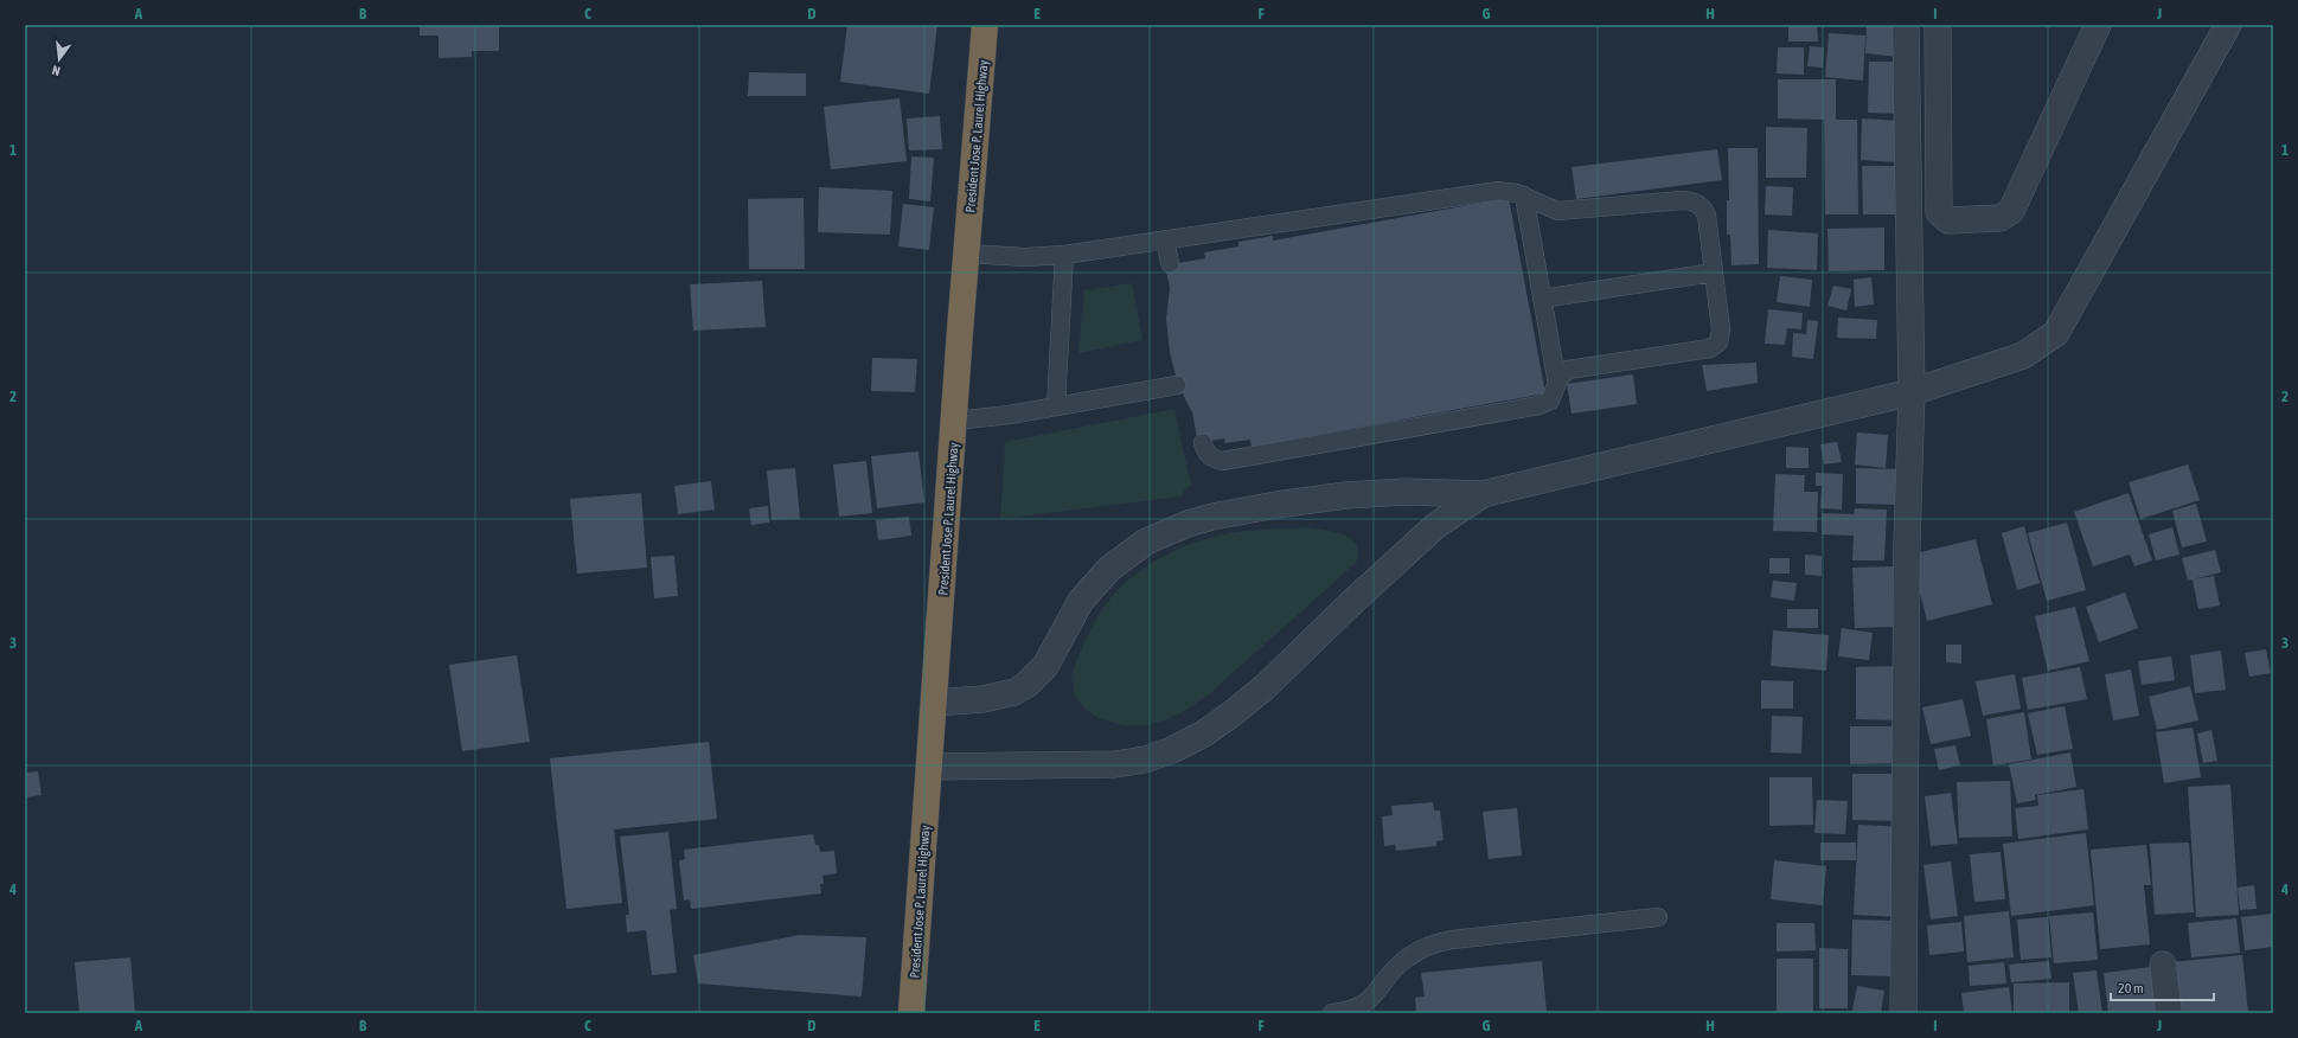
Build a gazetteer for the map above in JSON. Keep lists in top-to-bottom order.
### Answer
{
  "streets": {
    "highway": ["President Jose P. Laurel Highway"]
  },
  "scale_bar": "20 m",
  "north": "bottom",
  "grid": {
    "columns": [
      "A",
      "B",
      "C",
      "D",
      "E",
      "F",
      "G",
      "H",
      "I",
      "J"
    ],
    "rows": [
      "1",
      "2",
      "3",
      "4"
    ]
  }
}
